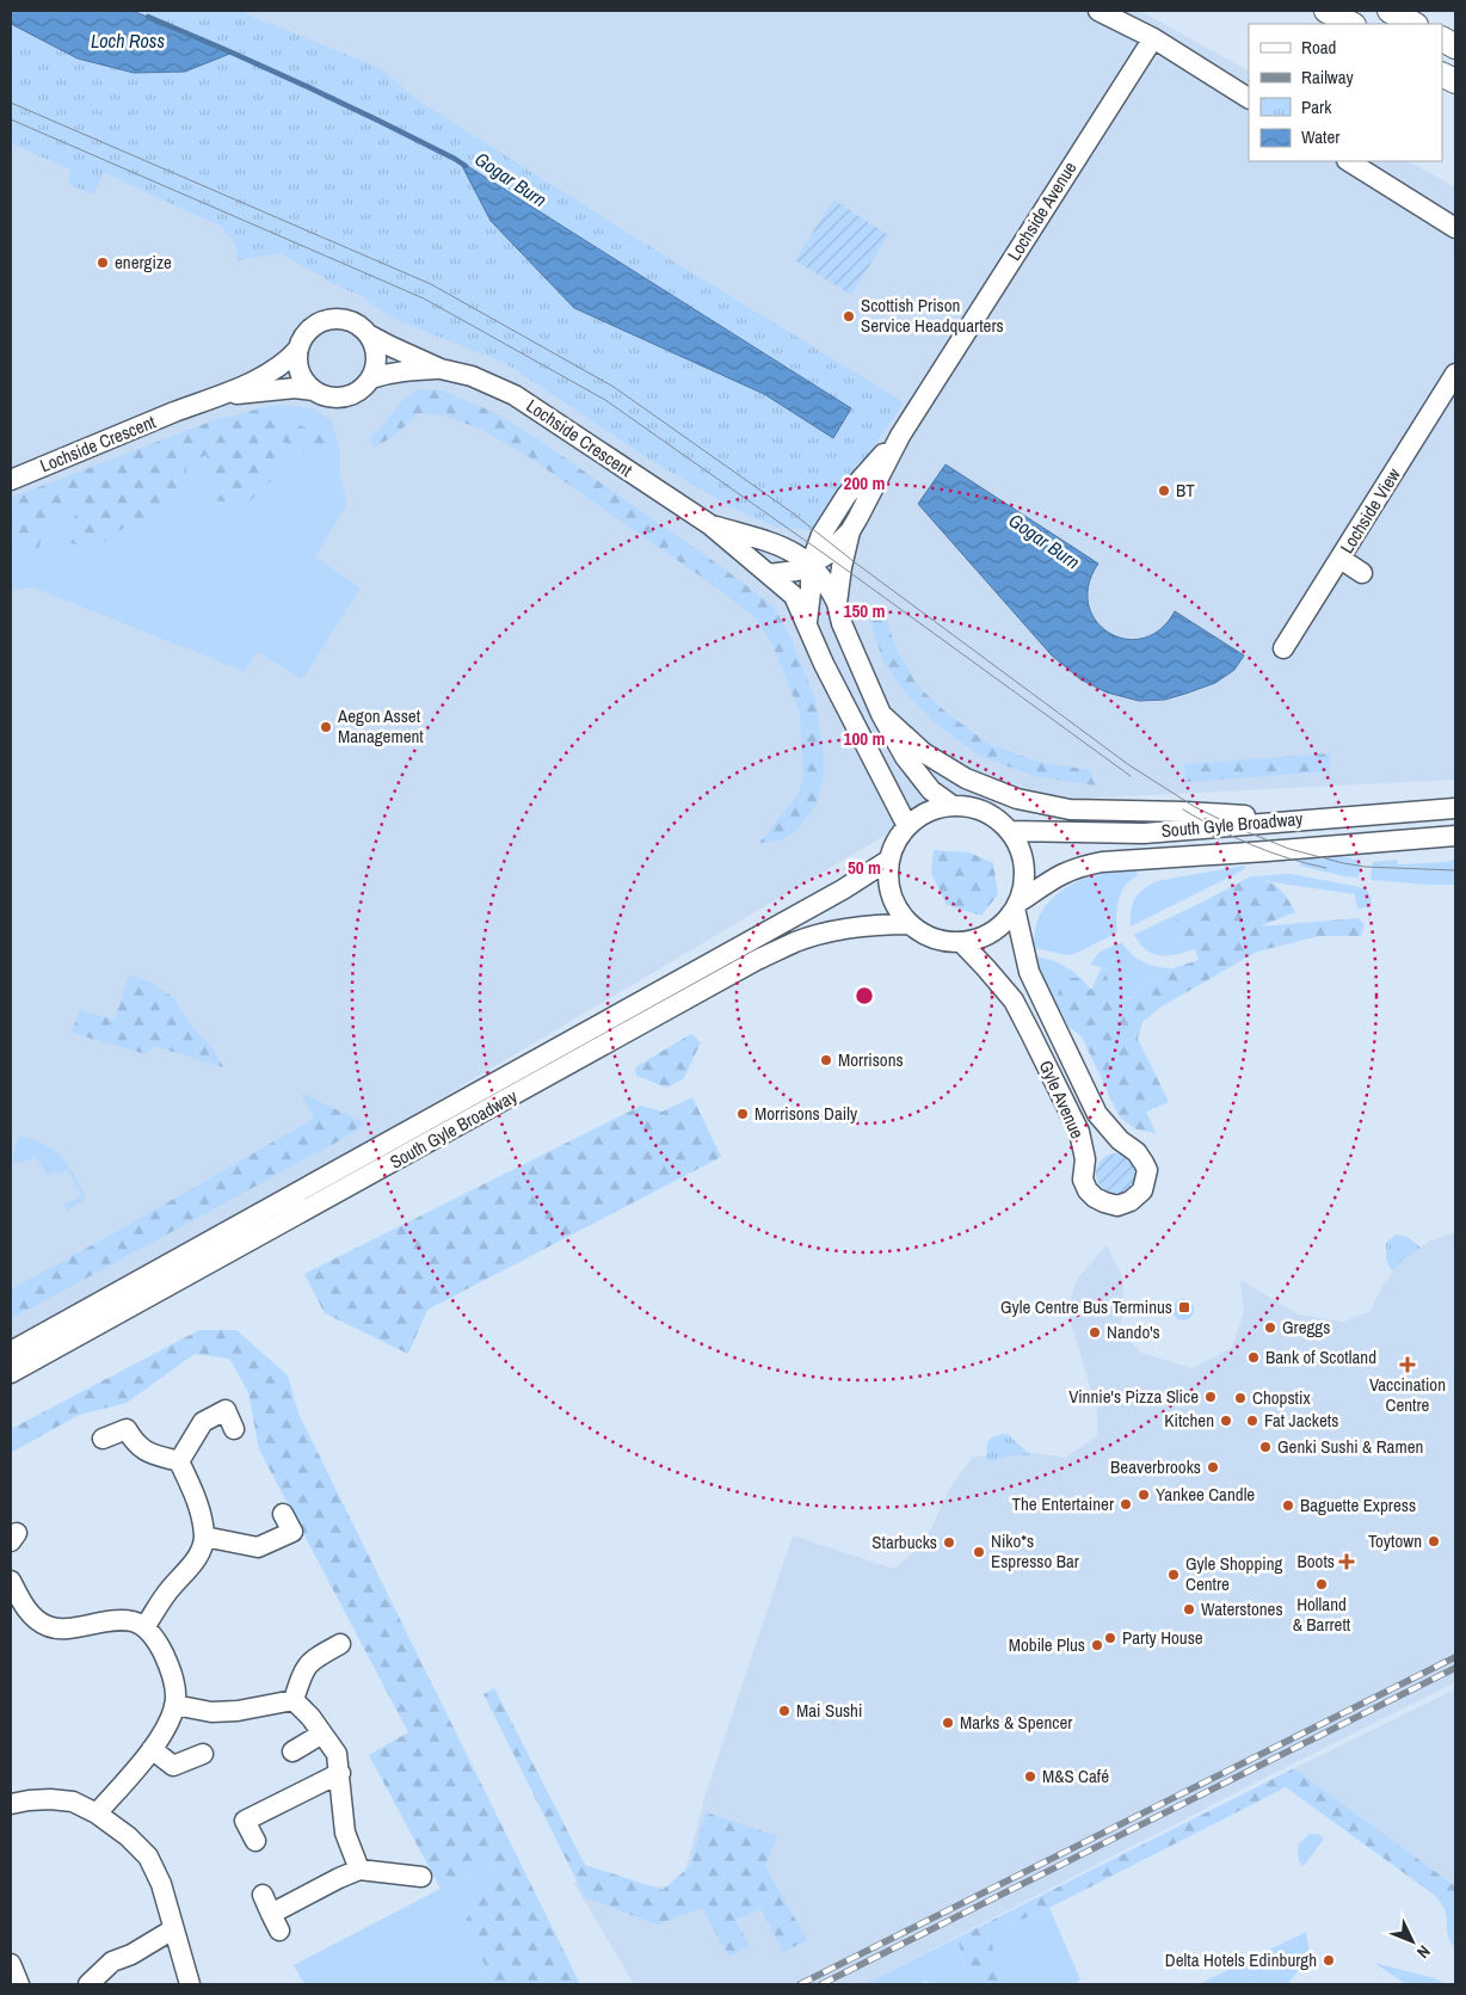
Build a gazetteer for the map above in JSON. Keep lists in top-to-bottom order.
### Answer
{
  "streets": {
    "street": [
      "Lochside Avenue",
      "Lochside Crescent",
      "Lochside View",
      "South Gyle Broadway",
      "Gyle Avenue"
    ]
  },
  "crossings": [
    ["Lochside Avenue", "Lochside Crescent"],
    ["Lochside Crescent", "South Gyle Broadway"],
    ["Lochside Crescent", "Gyle Avenue"],
    ["South Gyle Broadway", "Gyle Avenue"]
  ],
  "water": ["Loch Ross", "Gogar Burn"],
  "places": {
    "other": [
      "energize",
      "Scottish Prison Service Headquarters",
      "BT",
      "Aegon Asset Management",
      "Morrisons",
      "Morrisons Daily",
      "Greggs",
      "Nando's",
      "Bank of Scotland",
      "Vinnie's Pizza Slice",
      "Chopstix",
      "Kitchen",
      "Fat Jackets",
      "Genki Sushi & Ramen",
      "Beaverbrooks",
      "Yankee Candle",
      "The Entertainer",
      "Baguette Express",
      "Toytown",
      "Starbucks",
      "Niko*s Espresso Bar",
      "Gyle Shopping Centre",
      "Holland & Barrett",
      "Waterstones",
      "Party House",
      "Mobile Plus",
      "Mai Sushi",
      "Marks & Spencer",
      "M&S Café",
      "Delta Hotels Edinburgh"
    ],
    "transit": ["Gyle Centre Bus Terminus"],
    "health": ["Vaccination Centre", "Boots"]
  },
  "legend": [
    "Road",
    "Railway",
    "Park",
    "Water"
  ],
  "north": "bottom right",
  "rings": [
    "200 m",
    "150 m",
    "100 m",
    "50 m"
  ]
}
